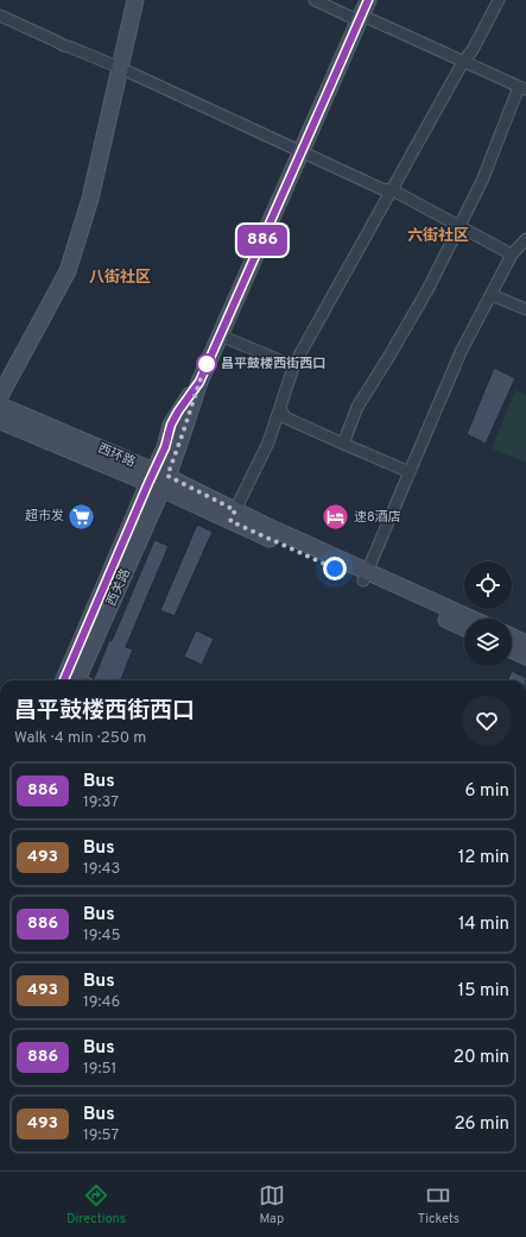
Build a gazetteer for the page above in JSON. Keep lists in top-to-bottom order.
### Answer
{
  "streets": {
    "street": ["西环路", "西关路"]
  },
  "crossings": [
    ["西环路", "西关路"]
  ],
  "districts": ["六街社区", "八街社区"],
  "places": {
    "other": ["昌平鼓楼西街西口"],
    "supermarket": ["超市发"],
    "hotel": ["速8酒店"]
  },
  "lines": ["bus line 886"],
  "page": {
    "on_map": "886",
    "heading": ["昌平鼓楼西街西口", "Walk · 4 min · 250 m"],
    "list": [
      {
        "mark": "886",
        "name": "Bus",
        "note": "19:37",
        "value": "6 min"
      },
      {
        "mark": "493",
        "name": "Bus",
        "note": "19:43",
        "value": "12 min"
      },
      {
        "mark": "886",
        "name": "Bus",
        "note": "19:45",
        "value": "14 min"
      },
      {
        "mark": "493",
        "name": "Bus",
        "note": "19:46",
        "value": "15 min"
      },
      {
        "mark": "886",
        "name": "Bus",
        "note": "19:51",
        "value": "20 min"
      },
      {
        "mark": "493",
        "name": "Bus",
        "note": "19:57",
        "value": "26 min"
      }
    ],
    "tabs": ["Directions", "Map", "Tickets"]
  }
}
